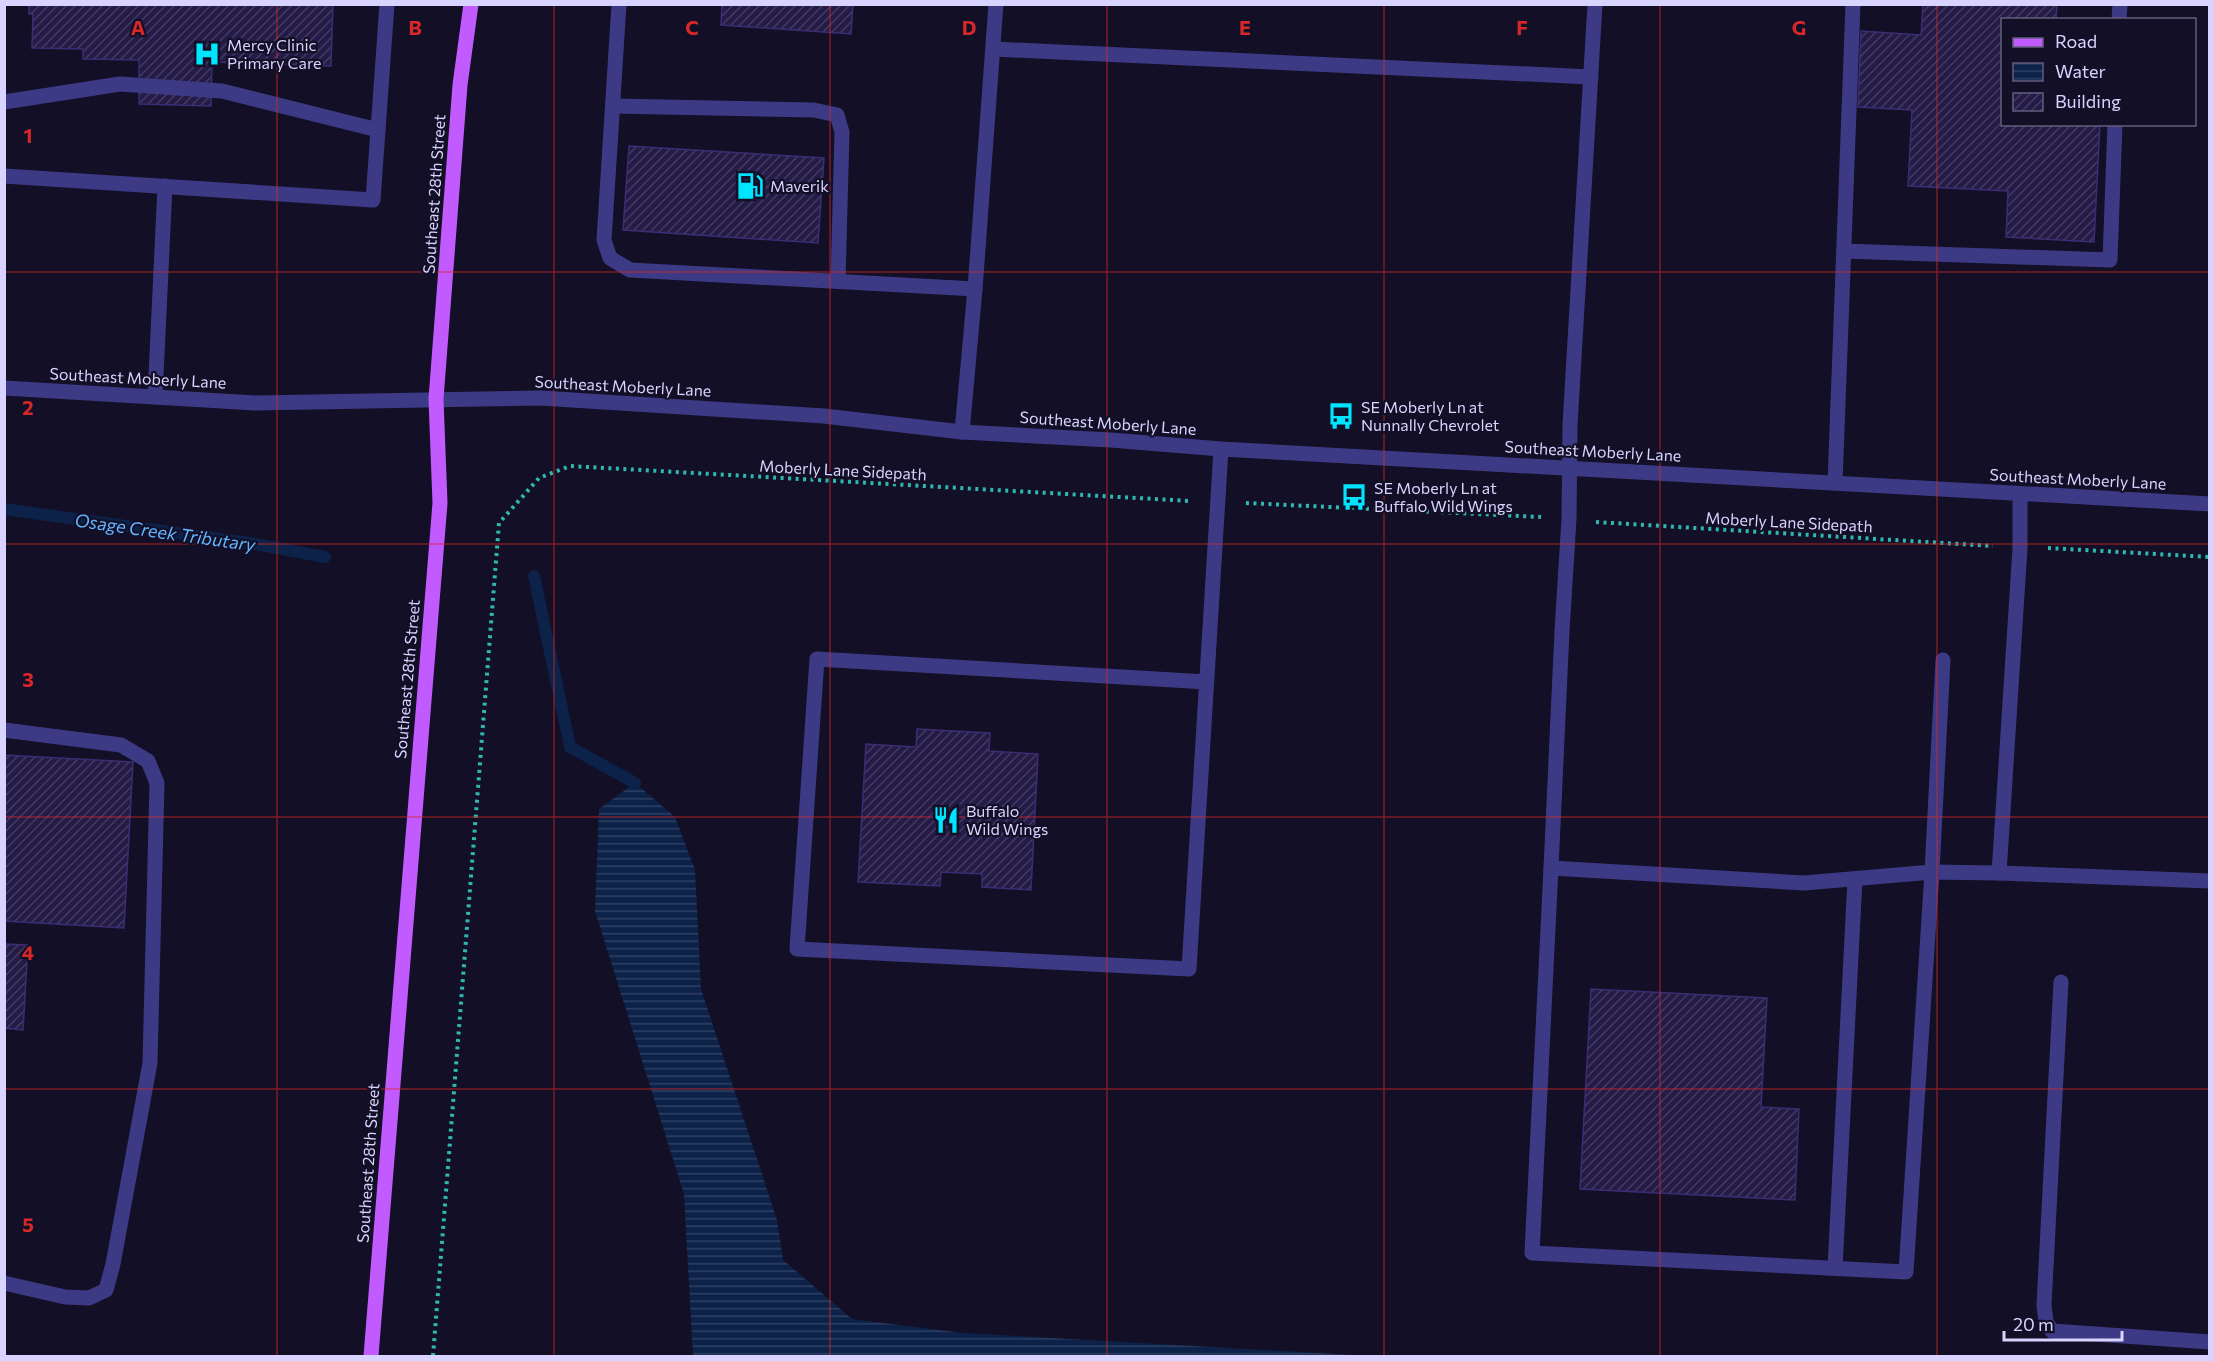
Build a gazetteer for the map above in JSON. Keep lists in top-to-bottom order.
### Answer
{
  "streets": {
    "main road": ["Southeast 28th Street"],
    "street": ["Southeast Moberly Lane"],
    "path": ["Moberly Lane Sidepath"]
  },
  "crossings": [
    ["Southeast 28th Street", "Southeast Moberly Lane"]
  ],
  "water": ["Osage Creek Tributary"],
  "places": {
    "hospital": ["Mercy Clinic Primary Care"],
    "fuel station": ["Maverik"],
    "bus stop": ["SE Moberly Ln at Nunnally Chevrolet", "SE Moberly Ln at Buffalo Wild Wings"],
    "restaurant": ["Buffalo Wild Wings"]
  },
  "legend": ["Road", "Water", "Building"],
  "scale_bar": "20 m",
  "grid": {
    "columns": [
      "A",
      "B",
      "C",
      "D",
      "E",
      "F",
      "G"
    ],
    "rows": [
      "1",
      "2",
      "3",
      "4",
      "5"
    ]
  }
}
